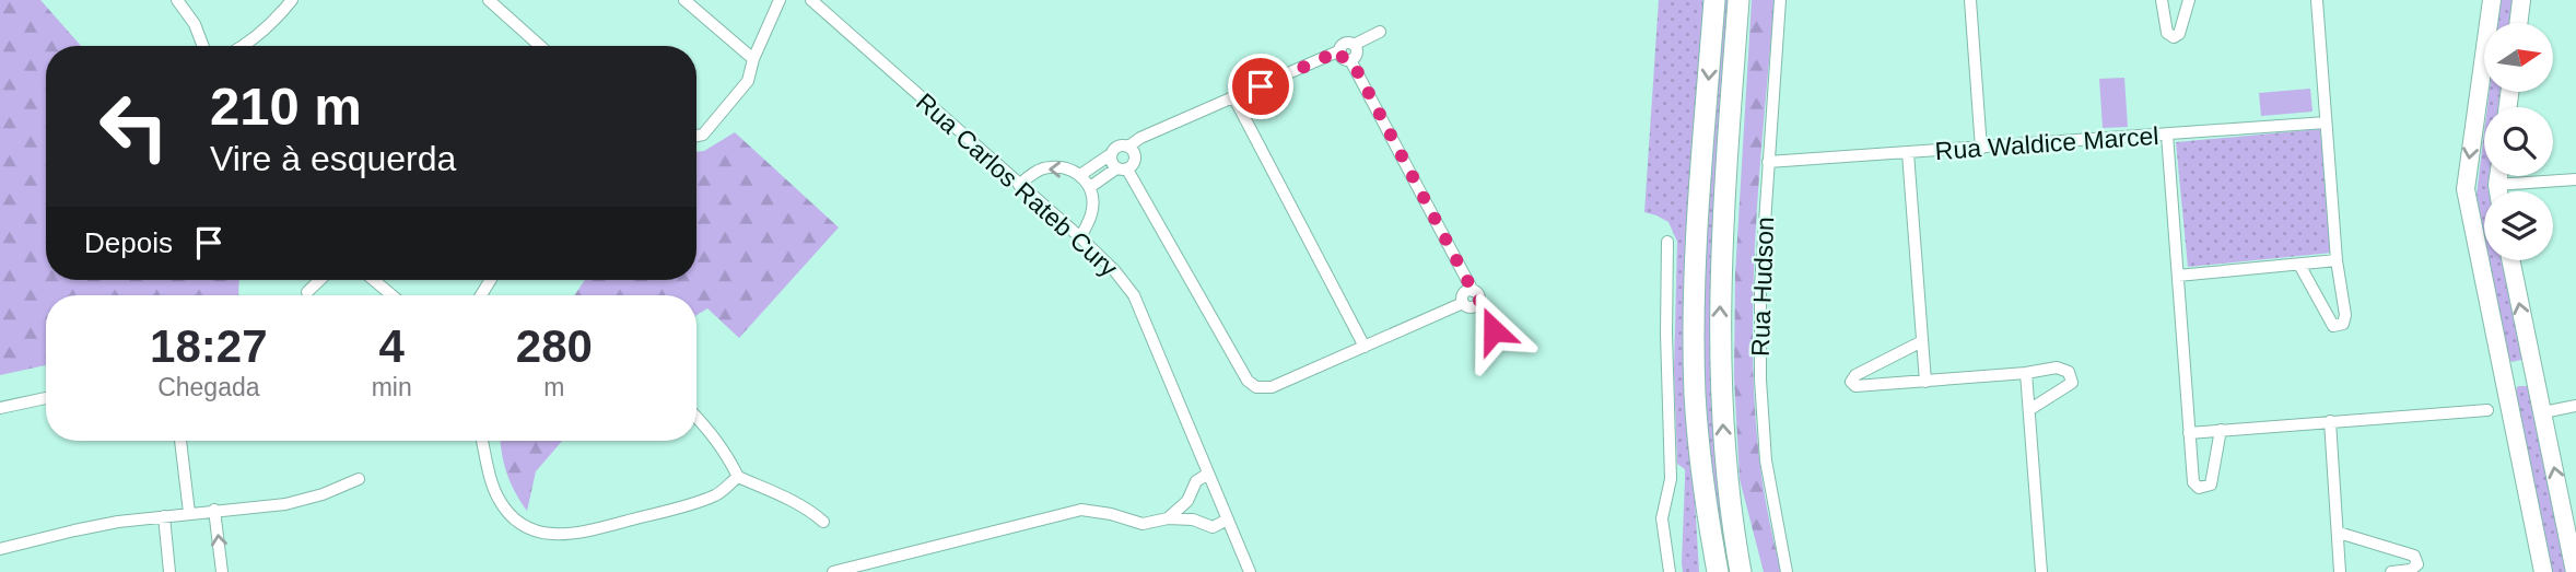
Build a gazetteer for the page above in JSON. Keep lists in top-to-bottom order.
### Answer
{
  "streets": {
    "street": ["Rua Waldice Marcel", "Rua Carlos Rateb Cury", "Rua Hudson"]
  },
  "crossings": [
    ["Rua Waldice Marcel", "Rua Hudson"]
  ],
  "north": "right",
  "page": {
    "turn": ["210 m", "Vire à esquerda"],
    "then": "Depois",
    "eta": [
      "18:27",
      "Chegada",
      "4",
      "min",
      "280",
      "m"
    ]
  }
}
